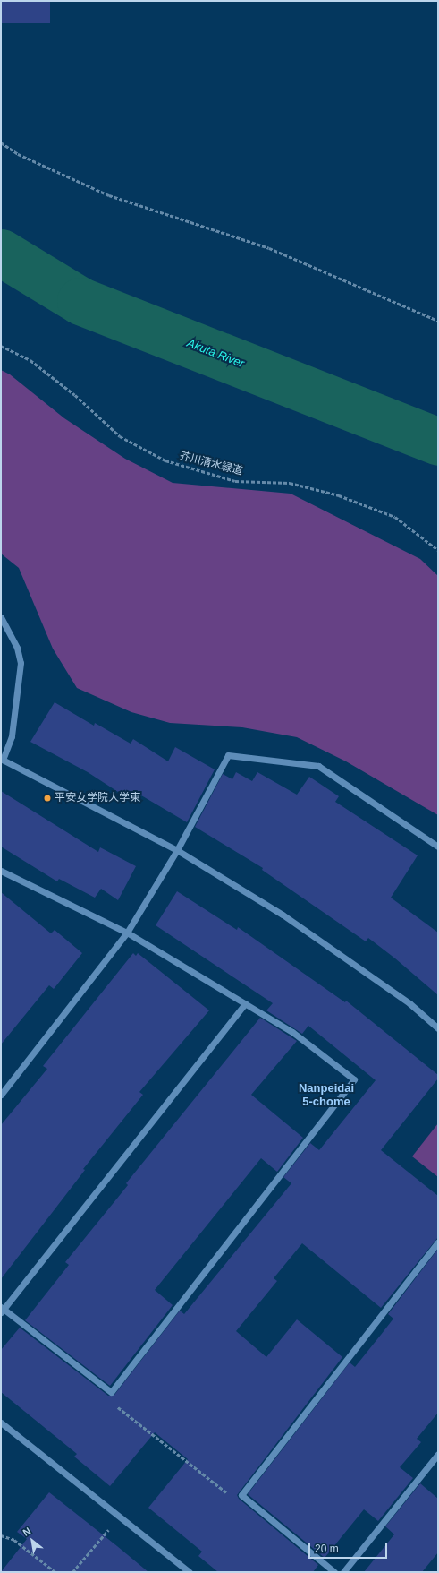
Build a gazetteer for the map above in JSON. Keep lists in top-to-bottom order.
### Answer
{
  "streets": {
    "path": ["芥川清水緑道"]
  },
  "districts": ["Nanpeidai 5-chome"],
  "water": ["Akuta River"],
  "places": ["平安女学院大学東"],
  "scale_bar": "20 m",
  "north": "top left"
}
